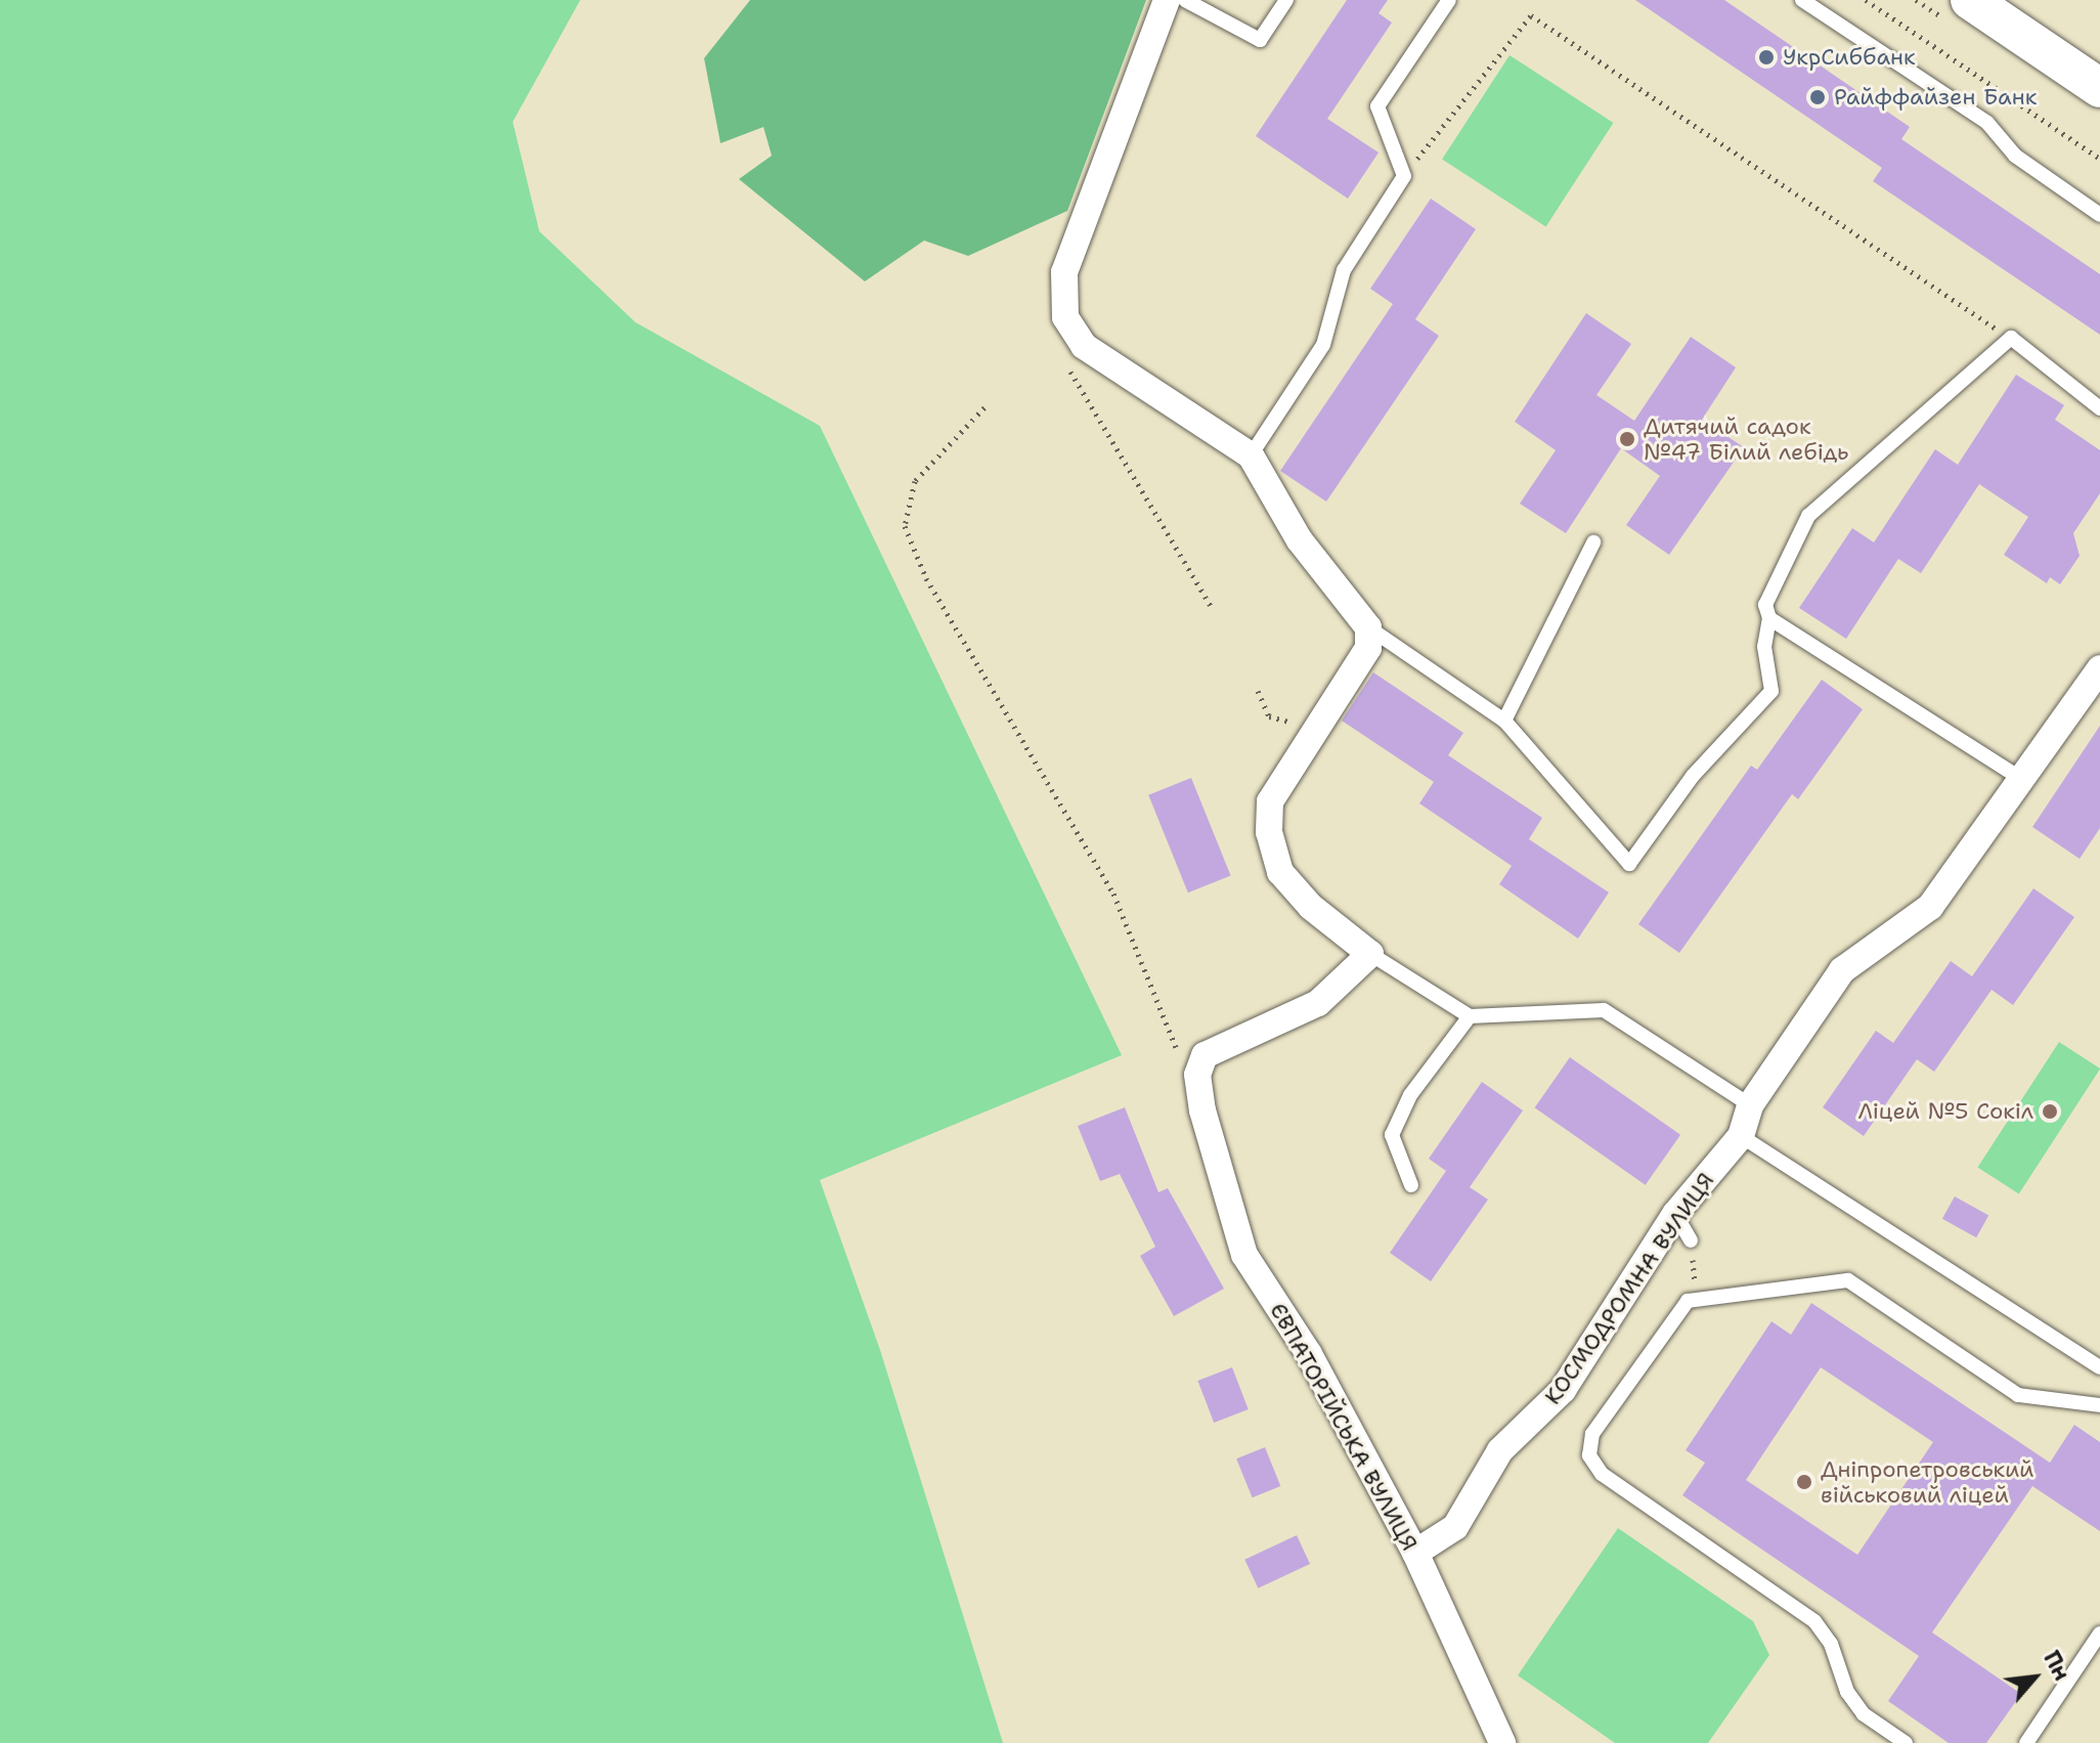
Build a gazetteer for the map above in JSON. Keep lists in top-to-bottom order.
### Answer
{
  "streets": {
    "street": ["КОСМОДРОМНА ВУЛИЦЯ", "ЄВПАТОРІЙСЬКА ВУЛИЦЯ"]
  },
  "crossings": [
    ["КОСМОДРОМНА ВУЛИЦЯ", "ЄВПАТОРІЙСЬКА ВУЛИЦЯ"]
  ],
  "places": [
    "УкрСиббанк",
    "Райффайзен Банк",
    "Дитячий садок №47 Білий лебідь",
    "Ліцей №5 Сокіл",
    "Дніпропетровський військовий ліцей"
  ],
  "north": "top right"
}
